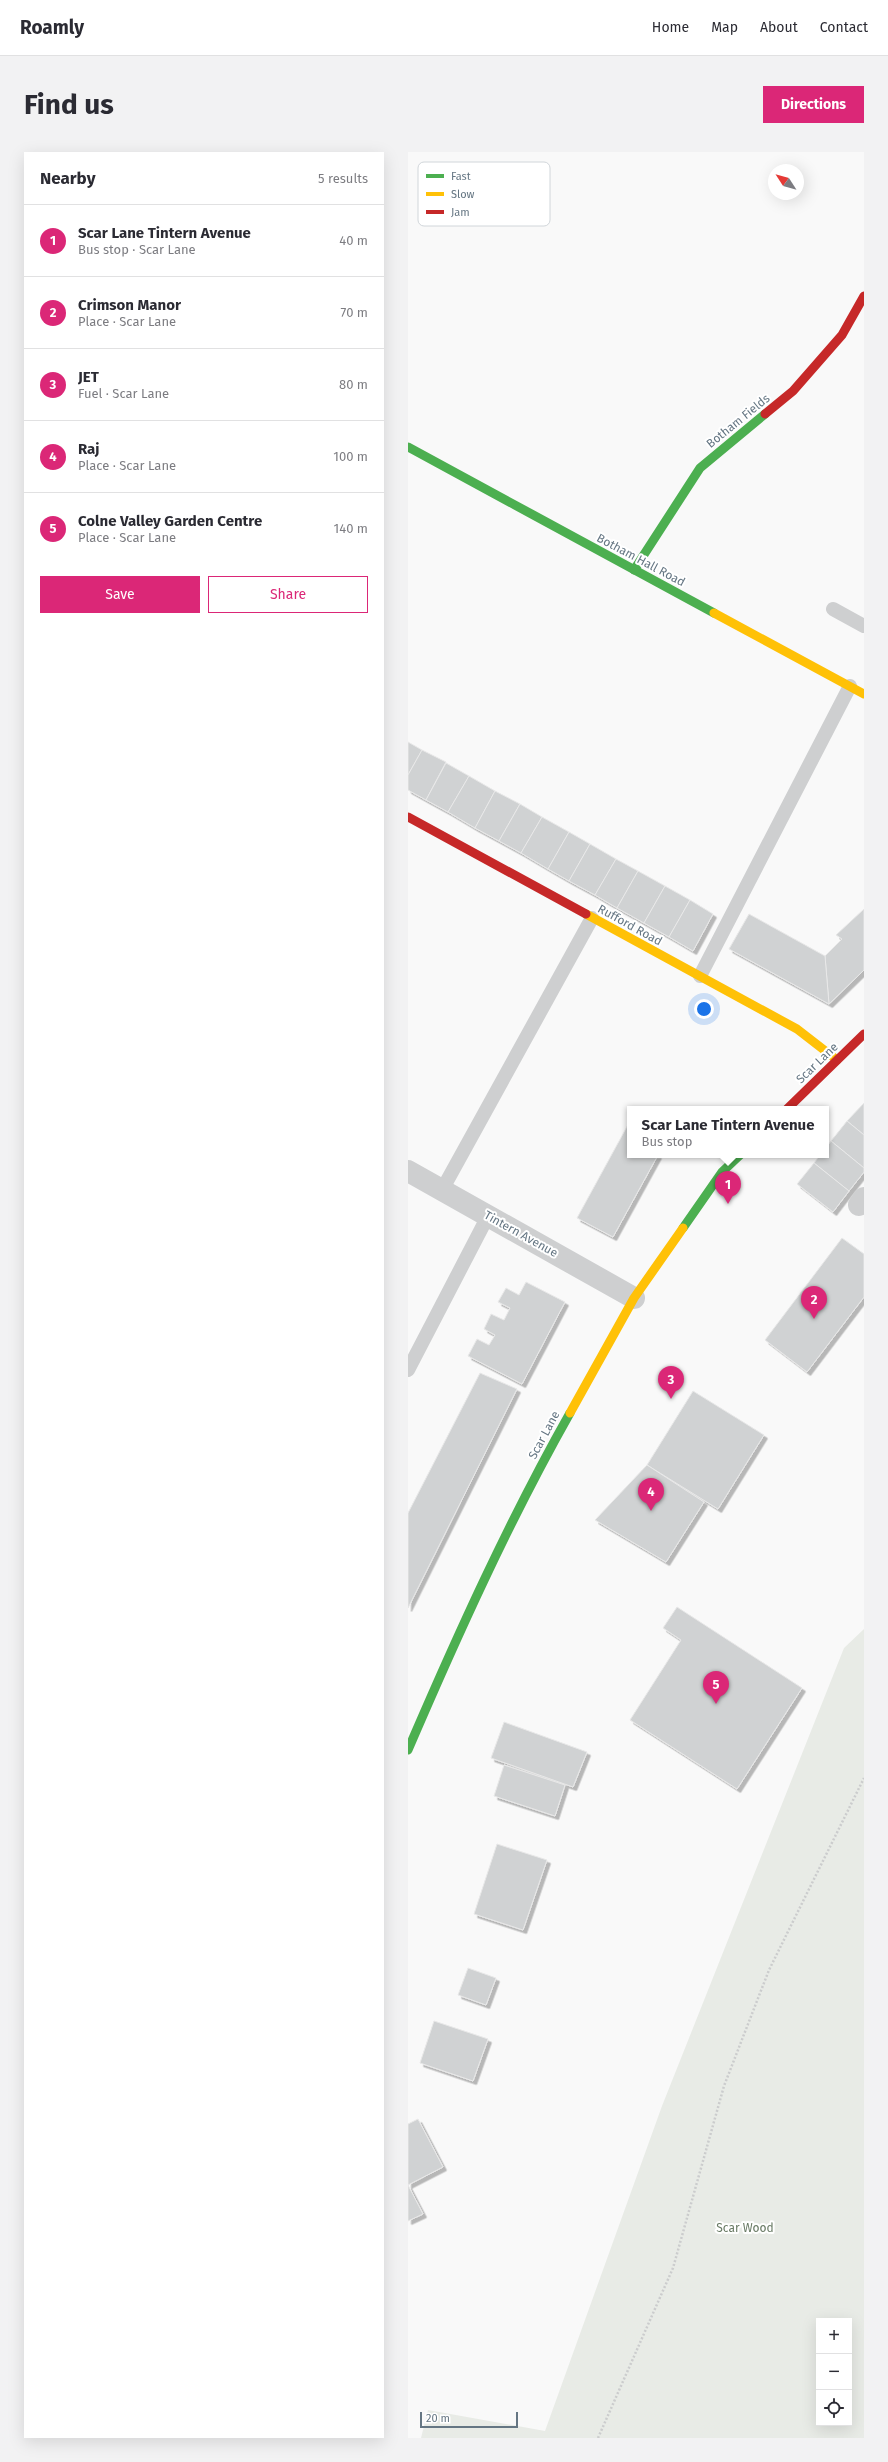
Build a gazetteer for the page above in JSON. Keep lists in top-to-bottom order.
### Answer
{
  "streets": {
    "street": [
      "Botham Fields",
      "Botham Hall Road",
      "Rufford Road",
      "Scar Lane",
      "Tintern Avenue"
    ]
  },
  "crossings": [
    ["Botham Fields", "Botham Hall Road"],
    ["Rufford Road", "Scar Lane"],
    ["Scar Lane", "Tintern Avenue"]
  ],
  "parks": ["Scar Wood"],
  "legend": ["Fast", "Slow", "Jam"],
  "scale_bar": "20 m",
  "north": "top left",
  "page": {
    "header": "Roamly",
    "nav": [
      "Home",
      "Map",
      "About",
      "Contact"
    ],
    "buttons": [
      "Directions",
      ["Save", "Share"]
    ],
    "title": "Find us",
    "heading": ["Nearby", "5 results"],
    "list": [
      {
        "mark": "1",
        "name": "Scar Lane Tintern Avenue",
        "note": "Bus stop · Scar Lane",
        "value": "40 m"
      },
      {
        "mark": "2",
        "name": "Crimson Manor",
        "note": "Place · Scar Lane",
        "value": "70 m"
      },
      {
        "mark": "3",
        "name": "JET",
        "note": "Fuel · Scar Lane",
        "value": "80 m"
      },
      {
        "mark": "4",
        "name": "Raj",
        "note": "Place · Scar Lane",
        "value": "100 m"
      },
      {
        "mark": "5",
        "name": "Colne Valley Garden Centre",
        "note": "Place · Scar Lane",
        "value": "140 m"
      }
    ],
    "popup": ["Scar Lane Tintern Avenue", "Bus stop"],
    "pins": [
      "1",
      "2",
      "3",
      "4",
      "5"
    ],
    "map_buttons": ["+", "−"],
    "scale": "20 m"
  }
}
